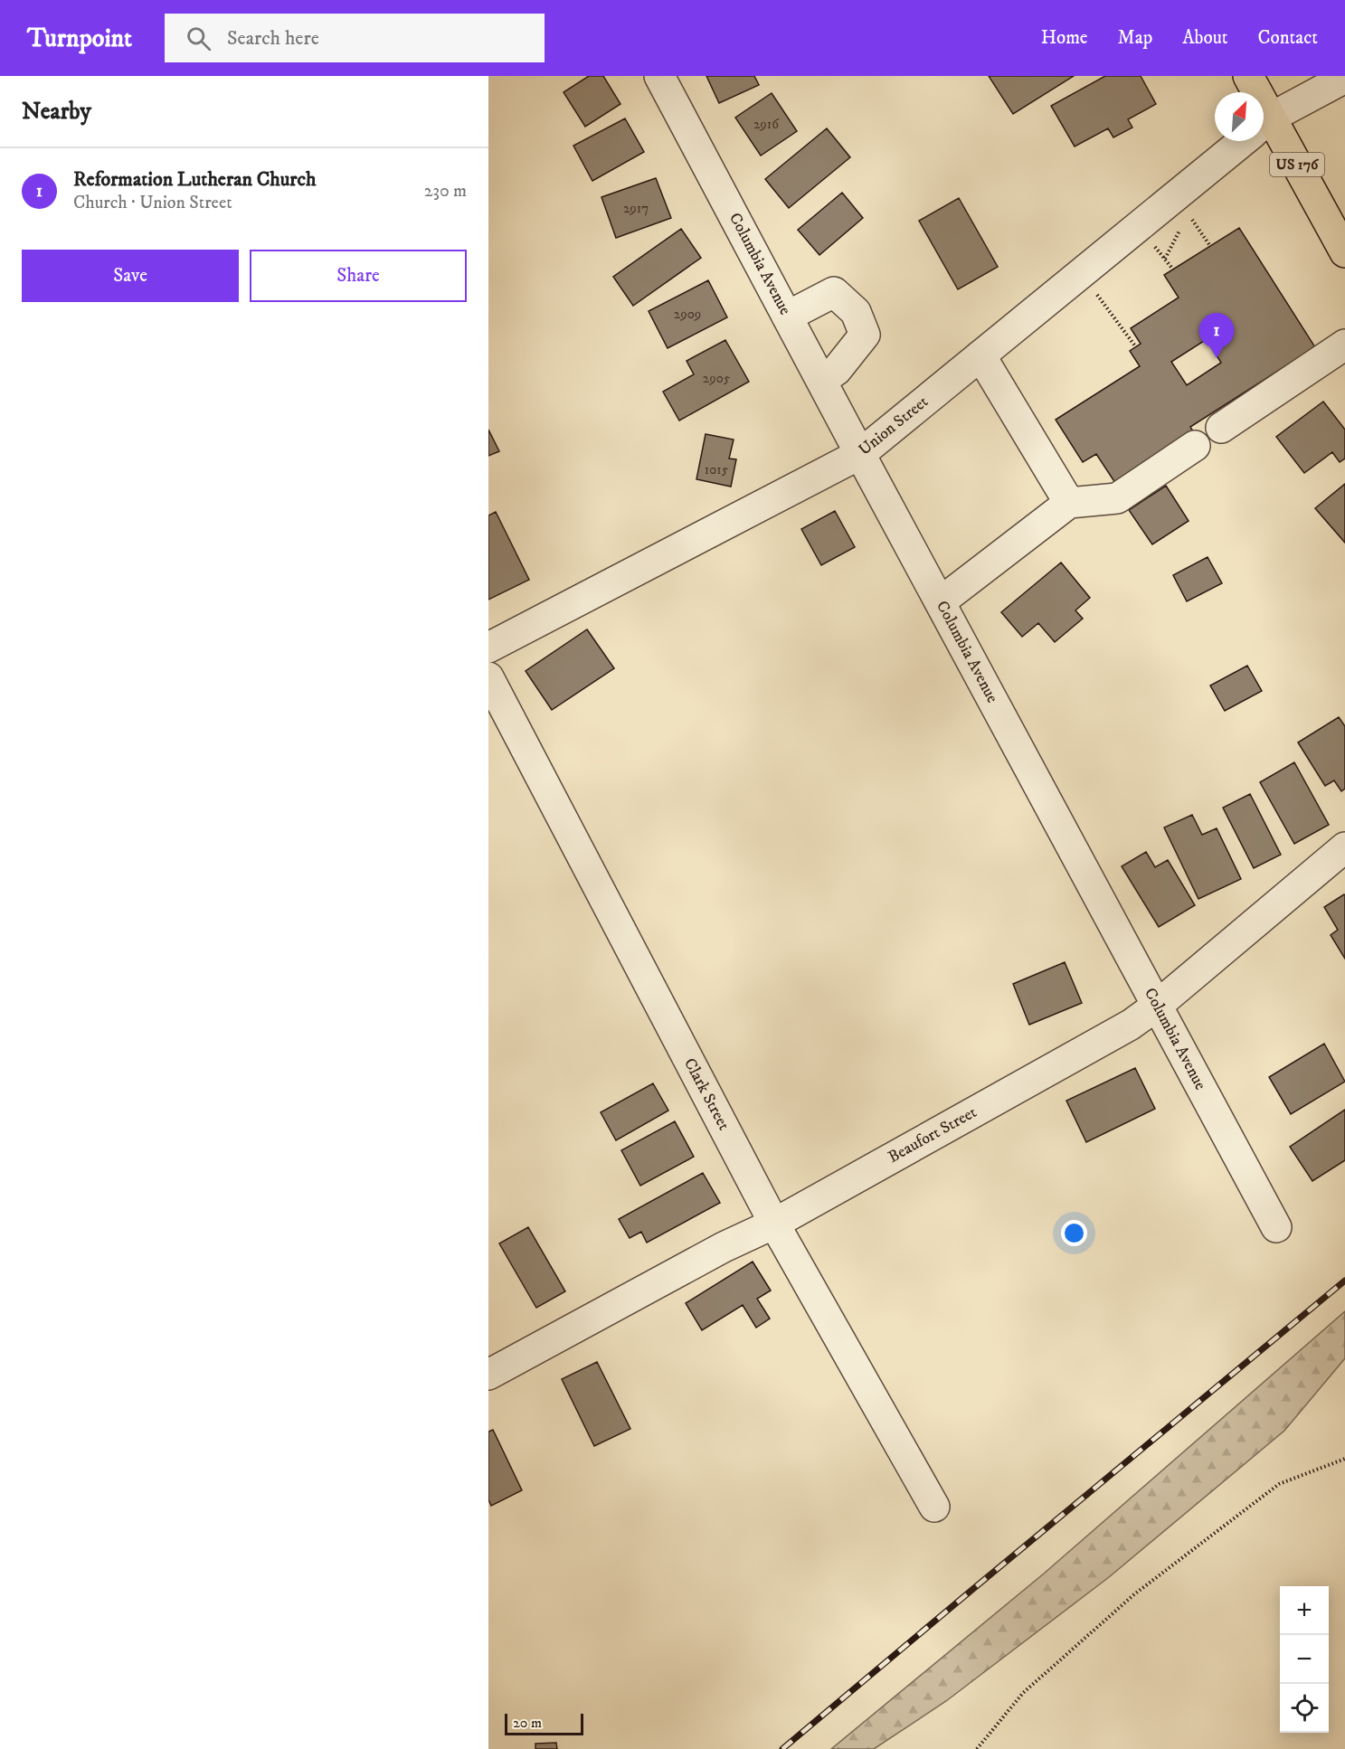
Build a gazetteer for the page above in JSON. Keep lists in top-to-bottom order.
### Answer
{
  "streets": {
    "main road": ["US 176"],
    "street": [
      "Columbia Avenue",
      "Union Street",
      "Clark Street",
      "Beaufort Street"
    ]
  },
  "crossings": [
    ["Columbia Avenue", "Union Street"],
    ["Columbia Avenue", "Beaufort Street"],
    ["Clark Street", "Beaufort Street"]
  ],
  "house_numbers": [
    "2916",
    "2917",
    "2909",
    "2905",
    "1015"
  ],
  "scale_bar": "20 m",
  "north": "top right",
  "page": {
    "header": "Turnpoint",
    "search": "Search here",
    "nav": [
      "Home",
      "Map",
      "About",
      "Contact"
    ],
    "heading": "Nearby",
    "list": [
      {
        "mark": "1",
        "name": "Reformation Lutheran Church",
        "note": "Church · Union Street",
        "value": "230 m"
      }
    ],
    "buttons": ["Save", "Share"],
    "pins": "1",
    "map_buttons": ["+", "−"],
    "scale": "20 m"
  }
}
